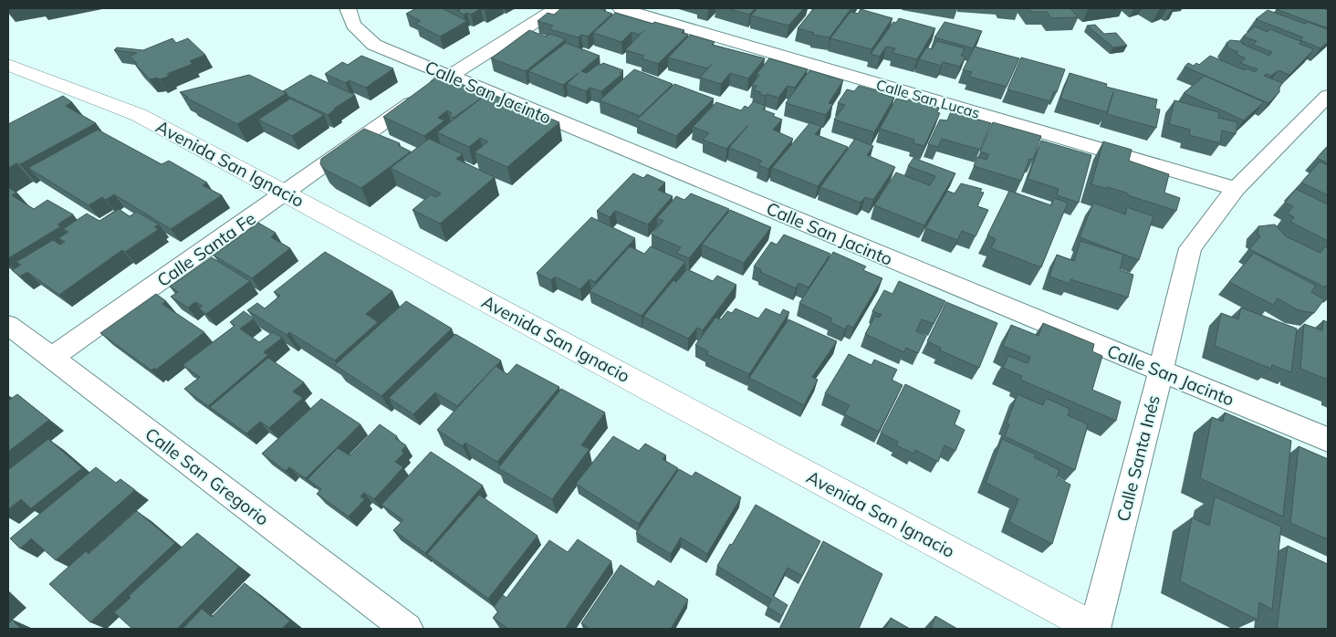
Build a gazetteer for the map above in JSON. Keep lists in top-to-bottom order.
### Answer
{
  "streets": {
    "street": [
      "Calle San Jacinto",
      "Calle San Lucas",
      "Avenida San Ignacio",
      "Calle Santa Fe",
      "Calle Santa Inés",
      "Calle San Gregorio"
    ]
  },
  "crossings": [
    ["Calle San Jacinto", "Calle Santa Fe"],
    ["Calle San Jacinto", "Calle Santa Inés"],
    ["Calle San Lucas", "Calle Santa Inés"],
    ["Avenida San Ignacio", "Calle Santa Fe"],
    ["Avenida San Ignacio", "Calle Santa Inés"],
    ["Calle Santa Fe", "Calle San Gregorio"]
  ]
}
